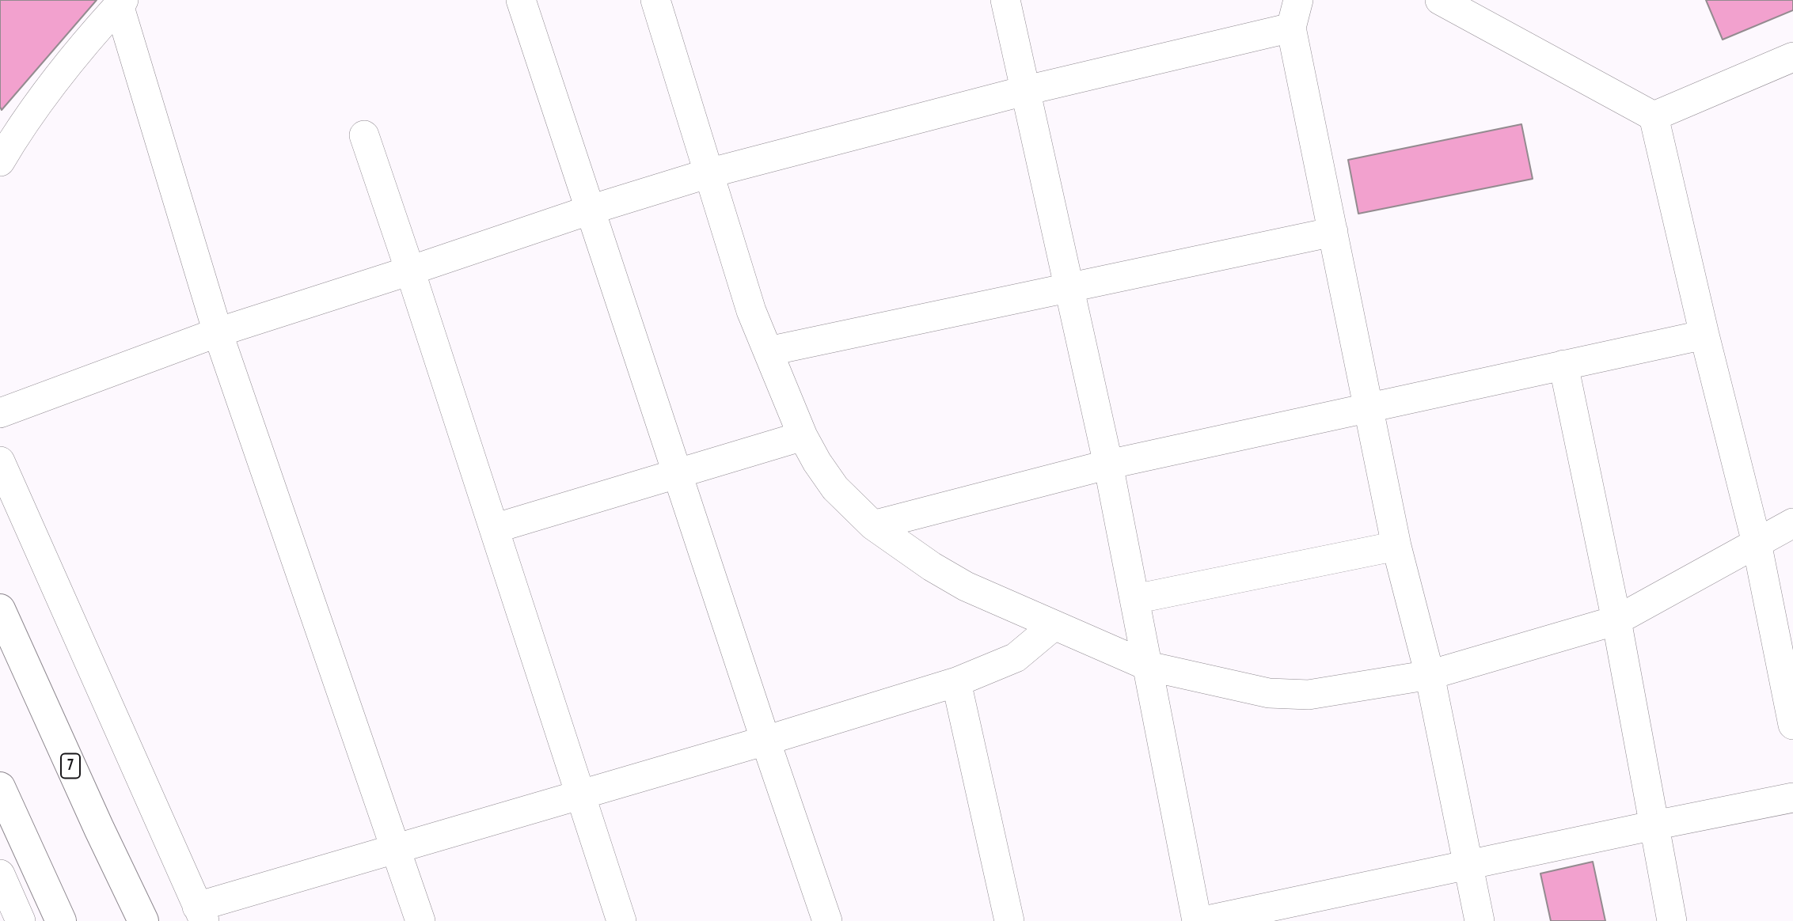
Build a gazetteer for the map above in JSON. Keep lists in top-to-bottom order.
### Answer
{
  "streets": {
    "highway": ["7"]
  }
}
